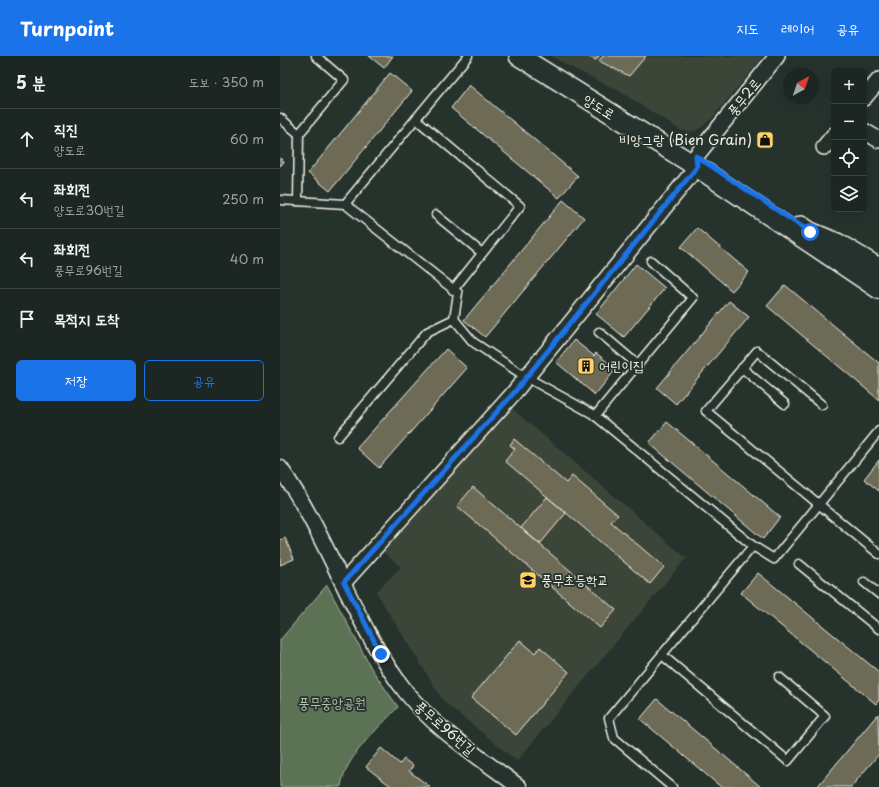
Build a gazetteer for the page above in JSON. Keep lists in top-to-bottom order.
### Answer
{
  "streets": {
    "street": ["풍무2로", "양도로", "풍무로96번길"]
  },
  "crossings": [
    ["풍무2로", "양도로"],
    ["풍무2로", "풍무로96번길"]
  ],
  "parks": ["풍무중앙공원"],
  "places": {
    "shop": ["비앙그랑 (Bien Grain)"],
    "building": ["어린이집"],
    "school or university": ["풍무초등학교"]
  },
  "north": "top right",
  "page": {
    "header": "Turnpoint",
    "nav": ["지도", "레이어", "공유"],
    "heading": ["5 분", "도보 · 350 m"],
    "map_buttons": ["+", "−"],
    "list": [
      ["직진", "양도로", "60 m"],
      ["좌회전", "양도로30번길", "250 m"],
      ["좌회전", "풍무로96번길", "40 m"],
      "목적지 도착"
    ],
    "buttons": ["저장", "공유"]
  }
}
